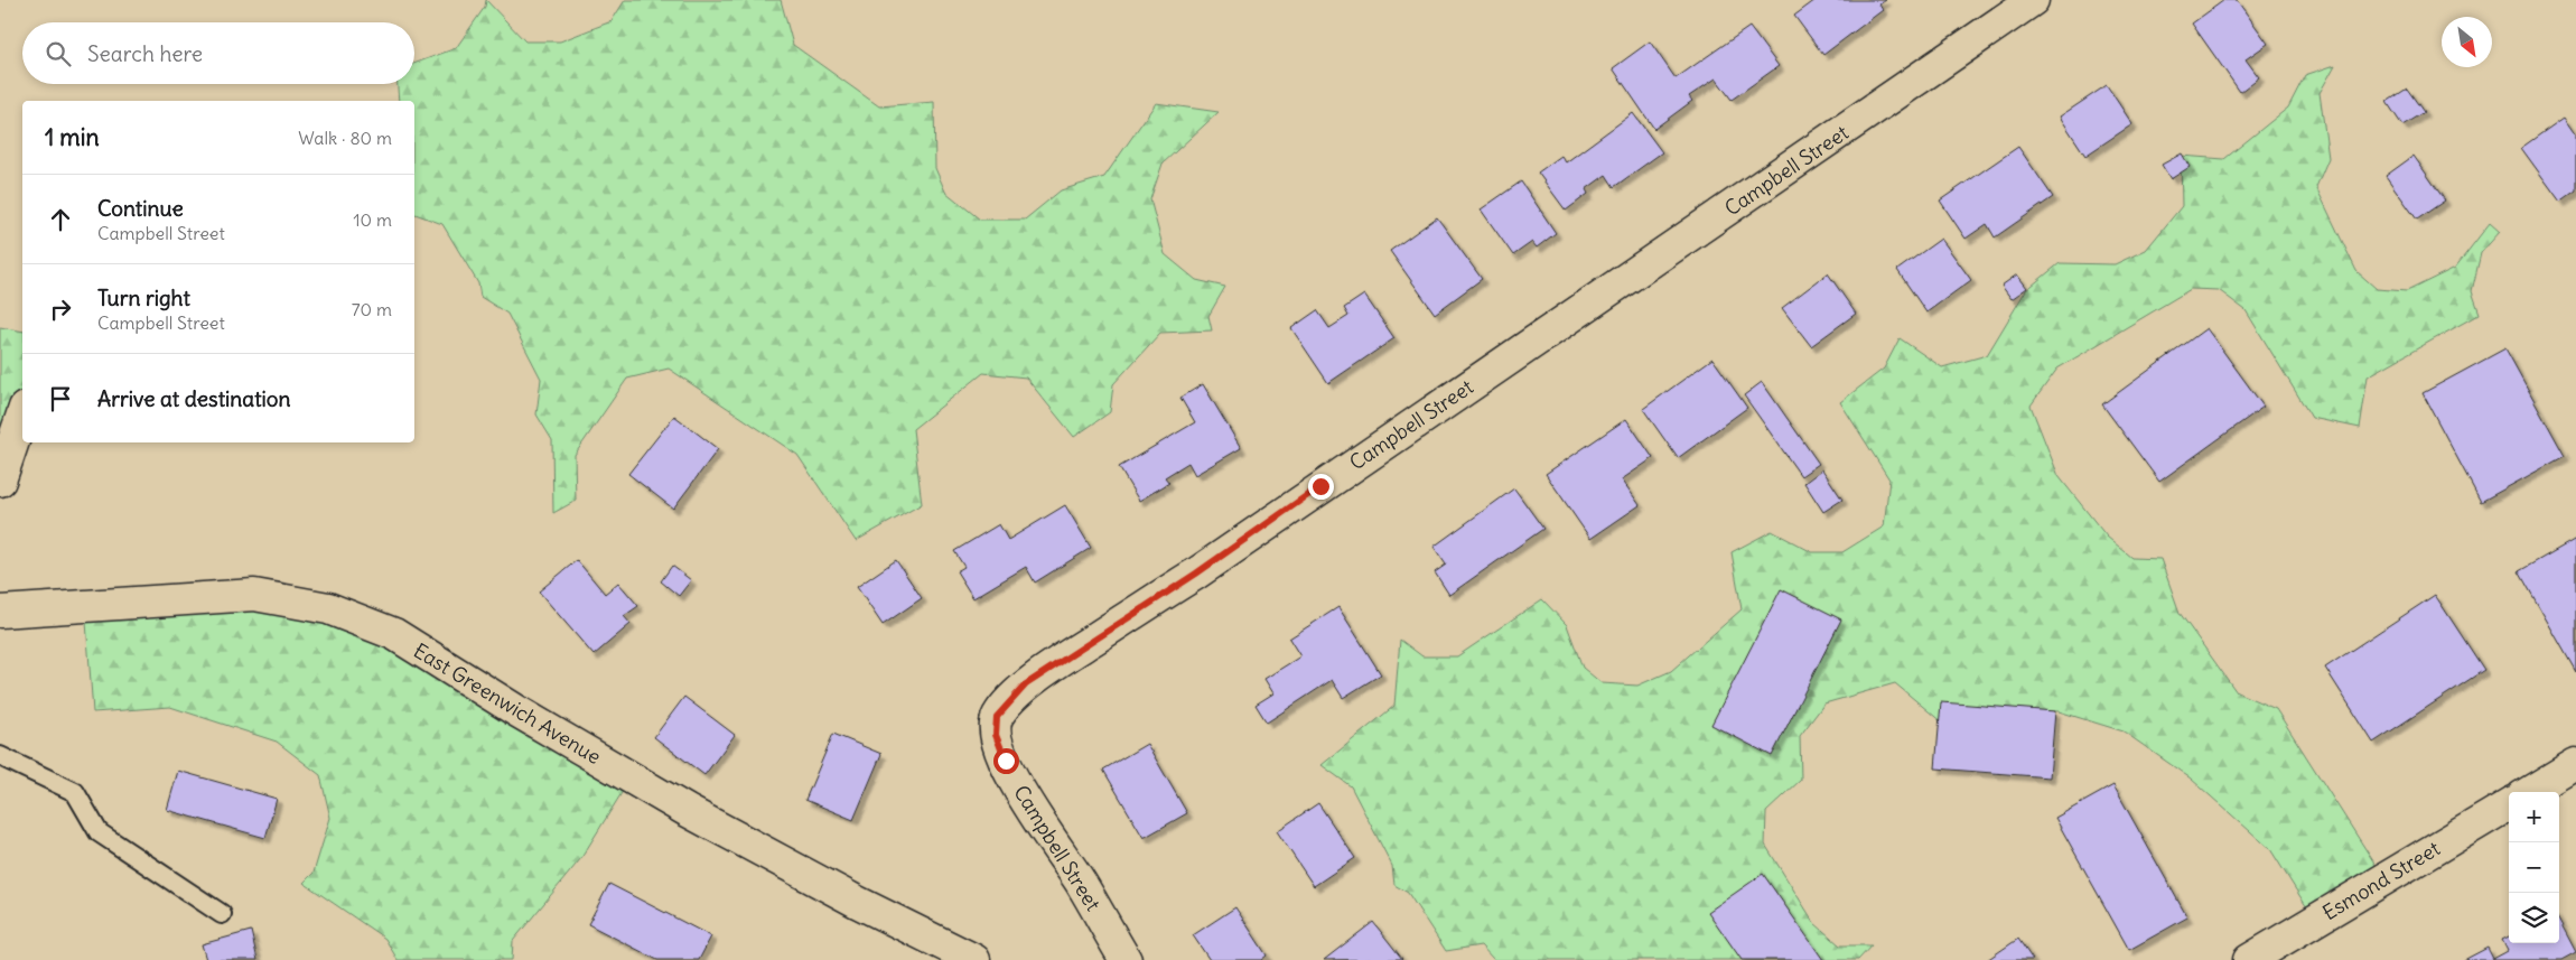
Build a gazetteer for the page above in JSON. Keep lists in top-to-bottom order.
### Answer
{
  "streets": {
    "street": ["Campbell Street", "East Greenwich Avenue", "Esmond Street"]
  },
  "north": "bottom right",
  "page": {
    "search": "Search here",
    "heading": ["1 min", "Walk · 80 m"],
    "list": [
      ["Continue", "Campbell Street", "10 m"],
      ["Turn right", "Campbell Street", "70 m"],
      "Arrive at destination"
    ],
    "map_buttons": ["+", "−"]
  }
}
